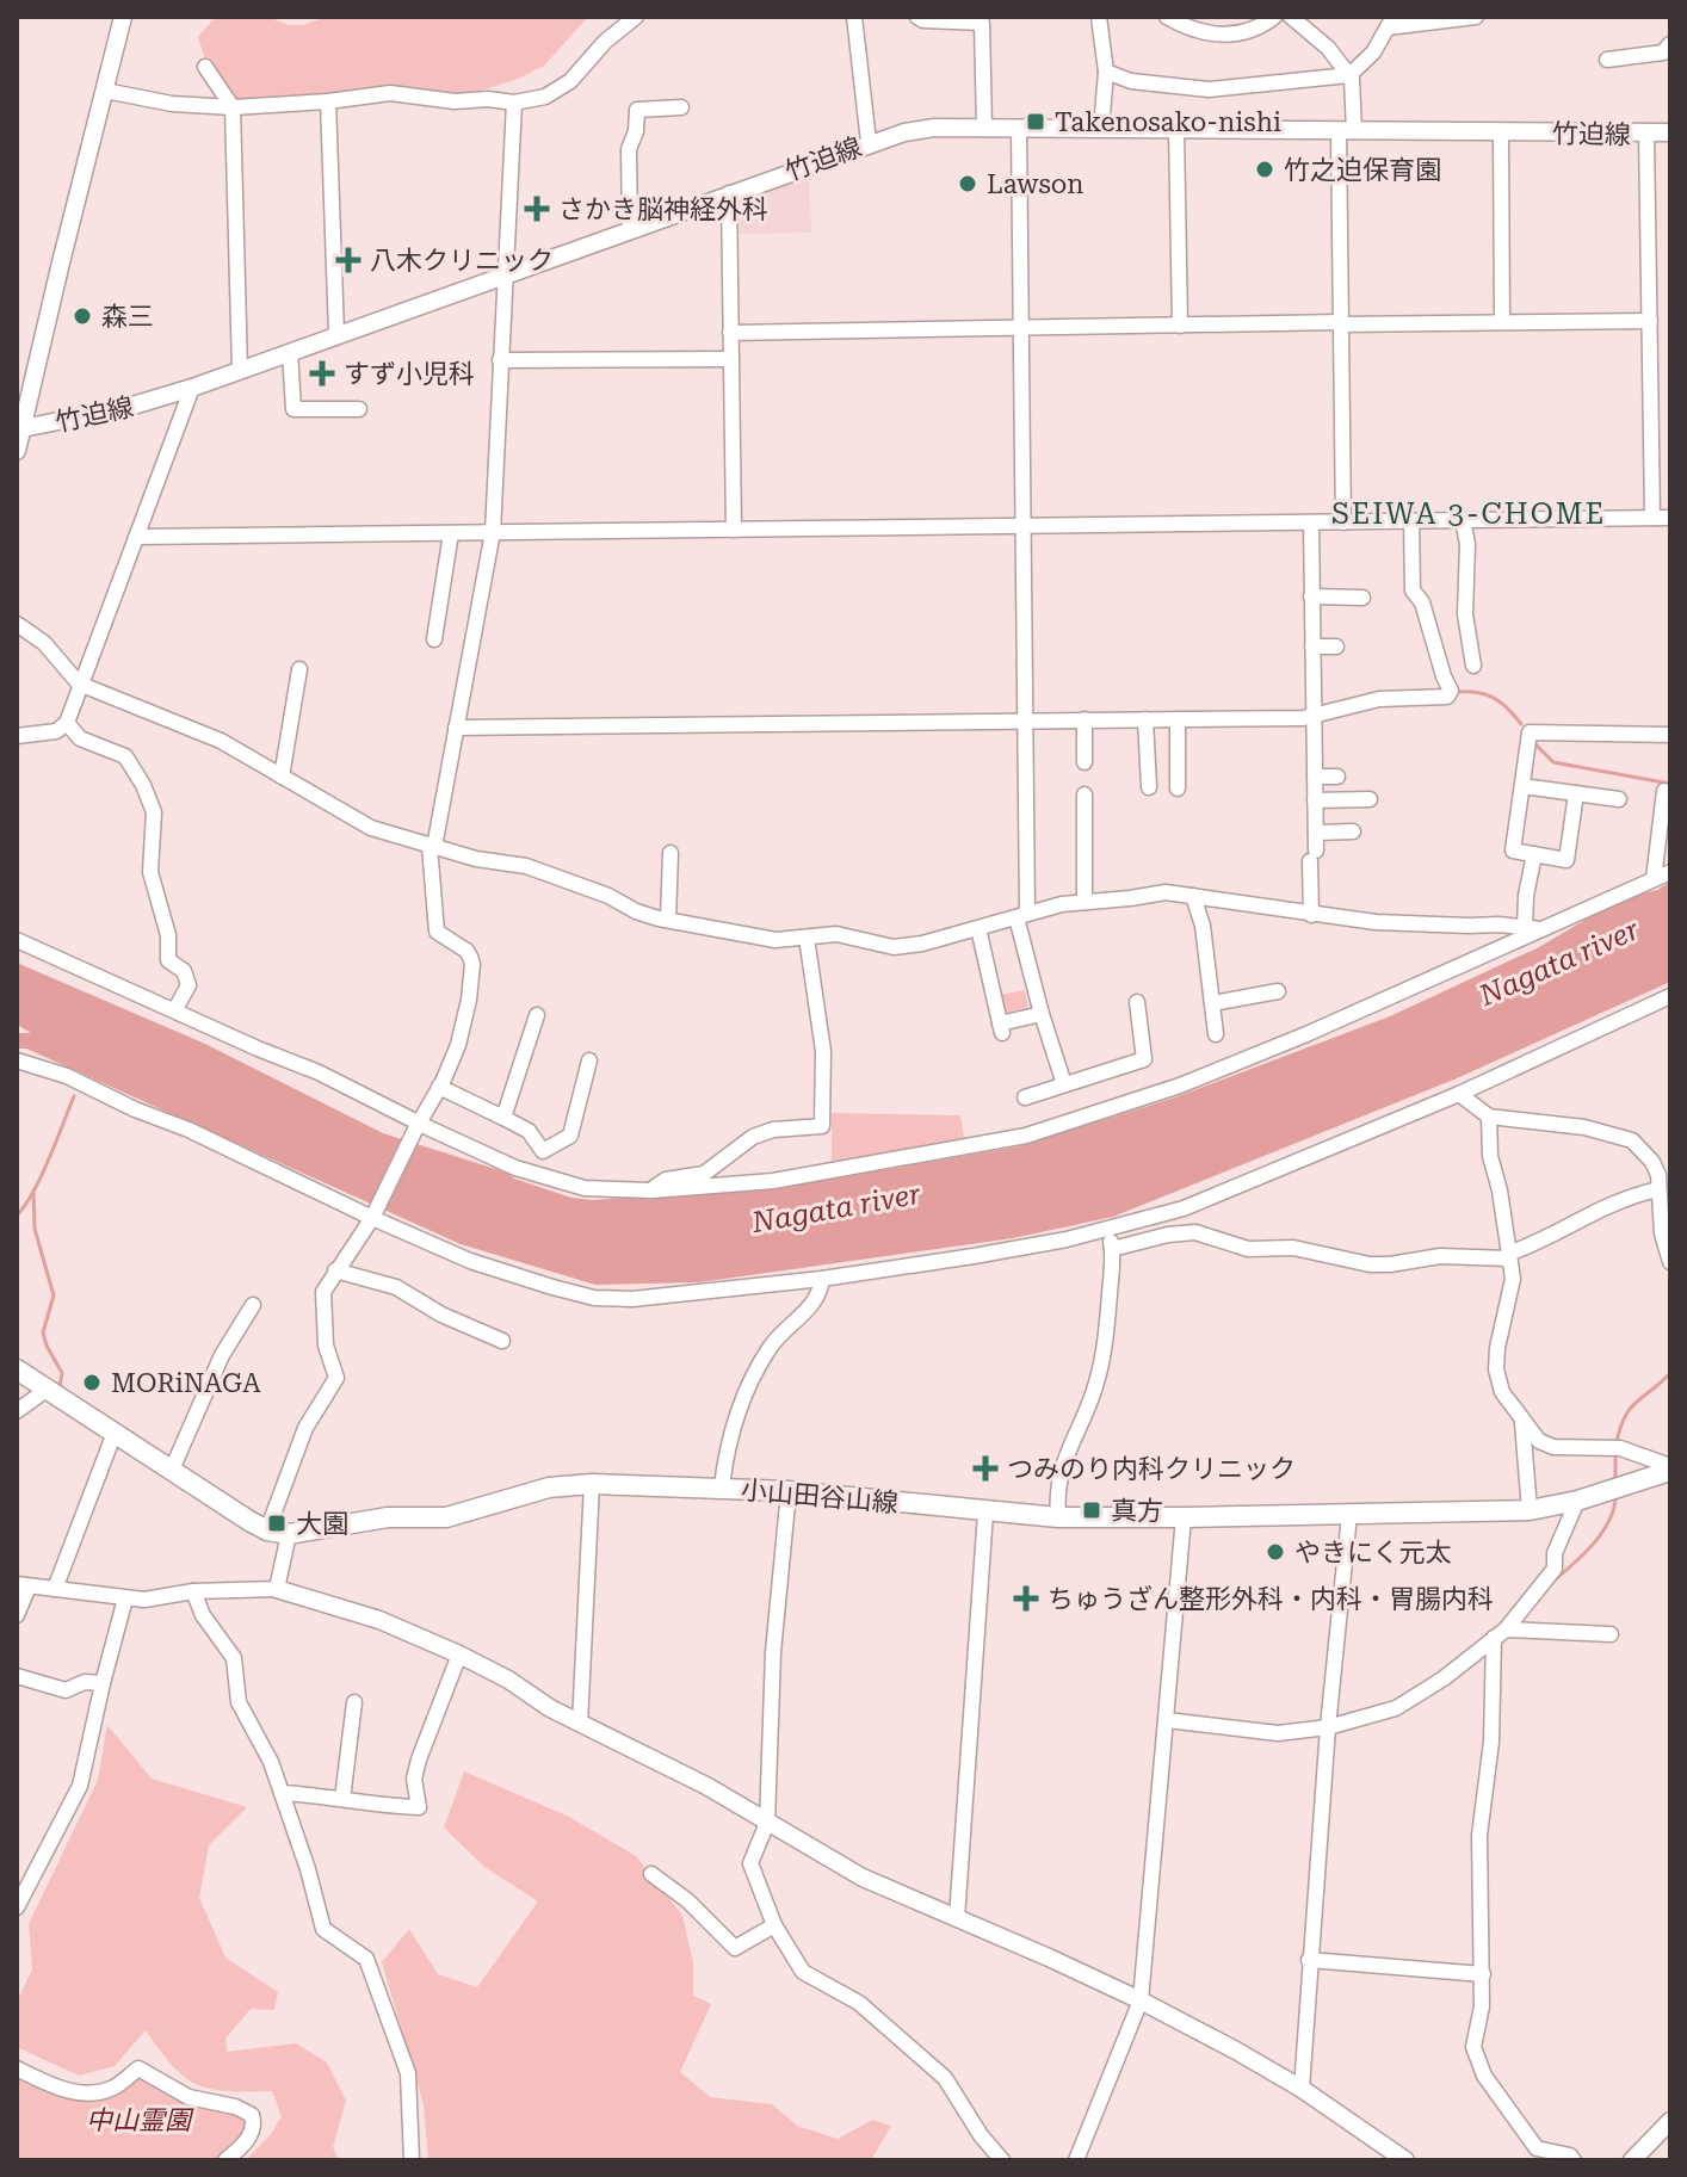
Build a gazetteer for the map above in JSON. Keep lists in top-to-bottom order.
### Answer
{
  "streets": {
    "main road": ["小山田谷山線"],
    "street": ["竹迫線"]
  },
  "districts": ["SEIWA 3-CHOME"],
  "water": ["Nagata river"],
  "parks": ["中山霊園"],
  "places": {
    "transit": ["Takenosako-nishi", "真方", "大園"],
    "other": [
      "竹之迫保育園",
      "Lawson",
      "森三",
      "MORiNAGA",
      "やきにく元太"
    ],
    "health": [
      "さかき脳神経外科",
      "八木クリニック",
      "すず小児科",
      "つみのり内科クリニック",
      "ちゅうざん整形外科・内科・胃腸内科"
    ]
  }
}
